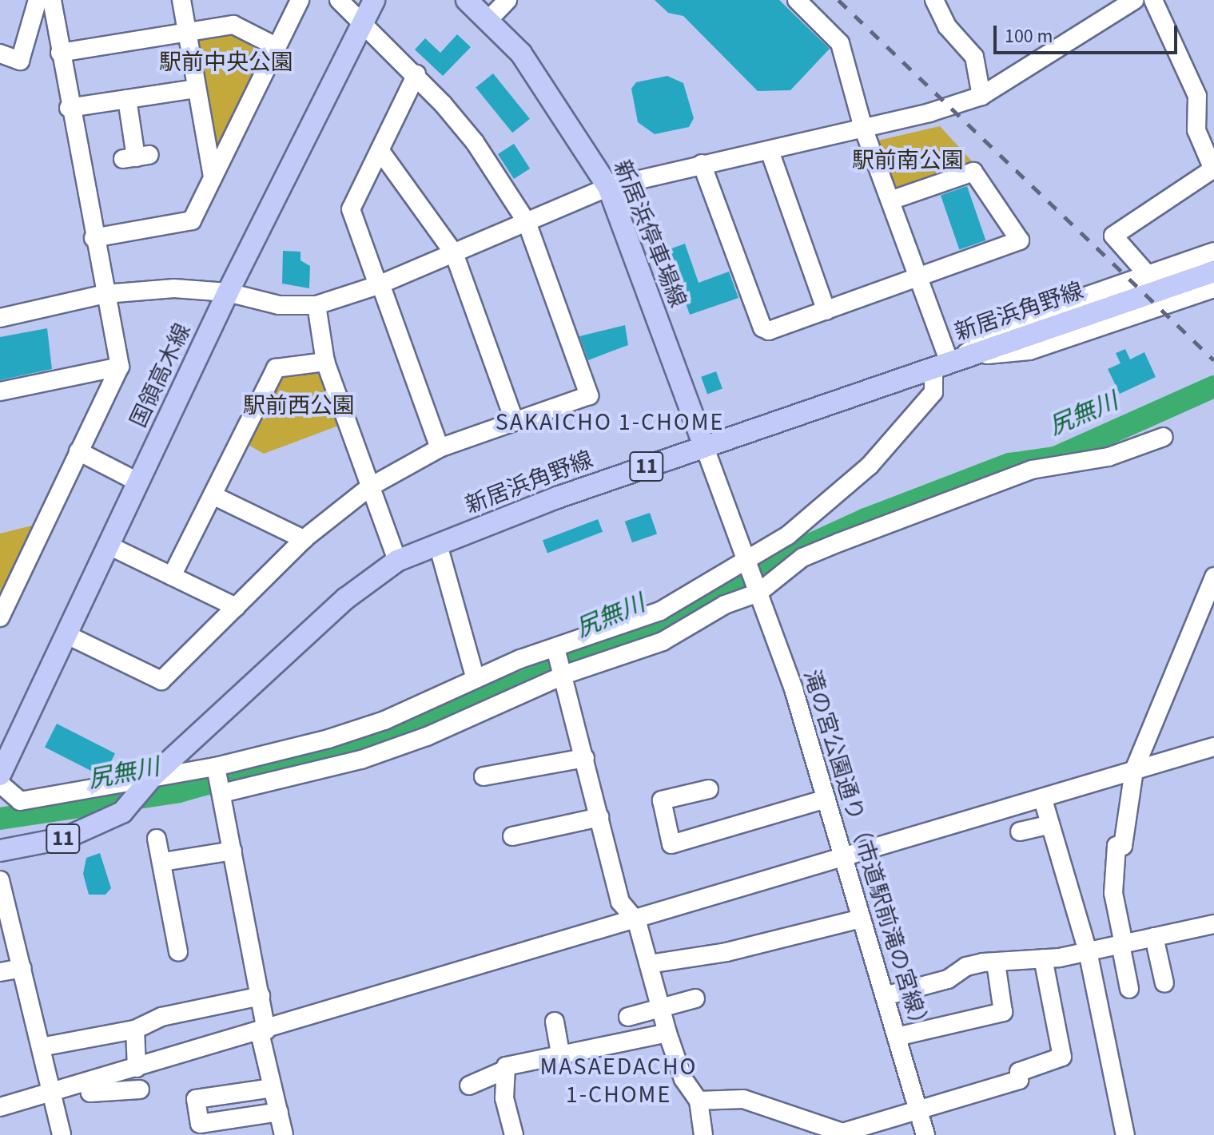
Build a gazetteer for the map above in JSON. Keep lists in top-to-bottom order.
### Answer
{
  "streets": {
    "main road": [
      "新居浜停車場線",
      "新居浜角野線",
      "国領高木線",
      "11"
    ],
    "street": ["滝の宮公園通り（市道駅前滝の宮線）"]
  },
  "crossings": [
    ["新居浜停車場線", "新居浜角野線"],
    ["新居浜角野線", "11"]
  ],
  "districts": ["SAKAICHO 1-CHOME", "MASAEDACHO 1-CHOME"],
  "water": ["尻無川"],
  "parks": ["駅前中央公園", "駅前南公園", "駅前西公園"],
  "scale_bar": "100 m"
}
